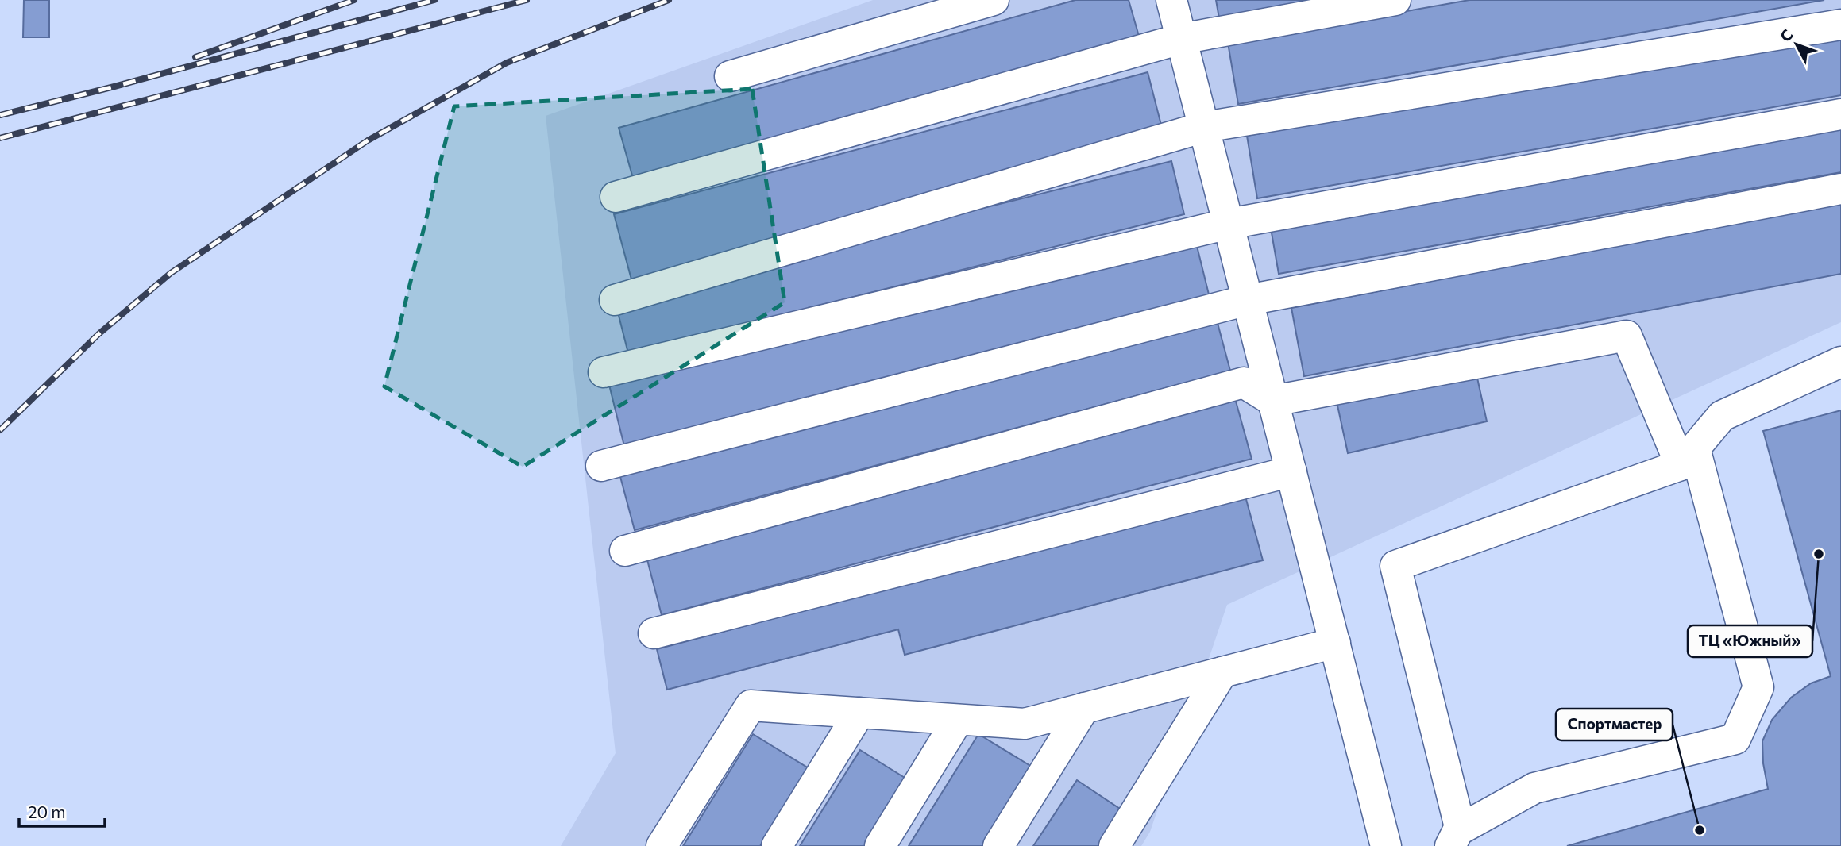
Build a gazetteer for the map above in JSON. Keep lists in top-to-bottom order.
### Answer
{
  "places": ["ТЦ «Южный»", "Спортмастер"],
  "scale_bar": "20 m",
  "north": "top left"
}
